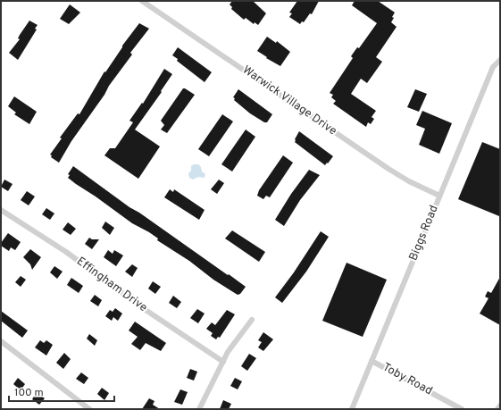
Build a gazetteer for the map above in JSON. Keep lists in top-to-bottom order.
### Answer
{
  "streets": {
    "street": [
      "Warwick Village Drive",
      "Biggs Road",
      "Effingham Drive",
      "Toby Road"
    ]
  },
  "crossings": [
    ["Warwick Village Drive", "Biggs Road"],
    ["Biggs Road", "Toby Road"]
  ],
  "scale_bar": "100 m"
}
